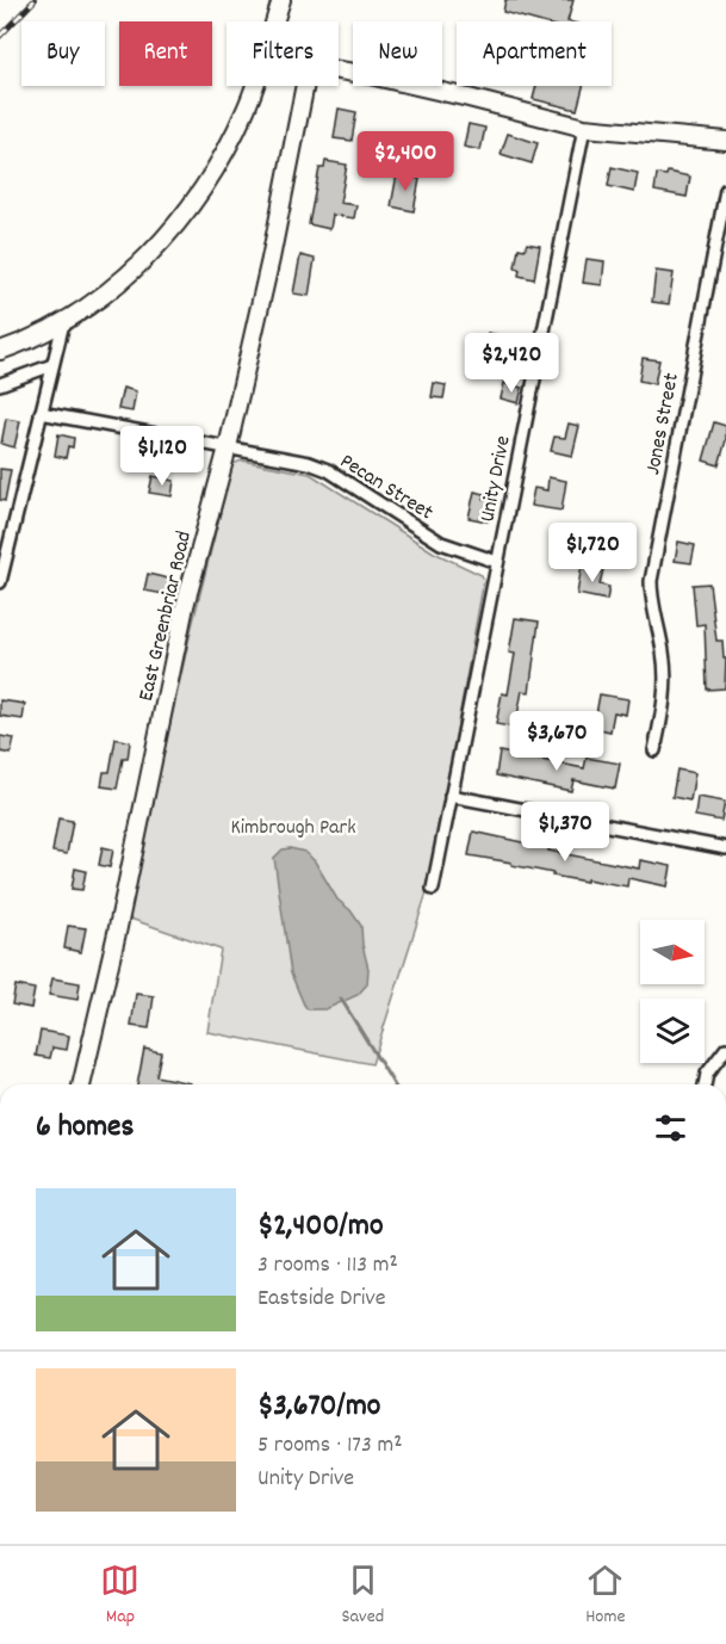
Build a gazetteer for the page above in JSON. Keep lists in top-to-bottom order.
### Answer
{
  "streets": {
    "street": [
      "Jones Street",
      "Unity Drive",
      "Pecan Street",
      "East Greenbriar Road"
    ]
  },
  "crossings": [
    ["Unity Drive", "Pecan Street"],
    ["Pecan Street", "East Greenbriar Road"]
  ],
  "parks": ["Kimbrough Park"],
  "north": "right",
  "page": {
    "chip": [
      "Buy",
      "Rent",
      "Filters",
      "New",
      "Apartment"
    ],
    "price": [
      "$2,400",
      "$2,420",
      "$1,120",
      "$1,720",
      "$3,670",
      "$1,370"
    ],
    "heading": "6 homes",
    "list": [
      {
        "name": "$2,400/mo",
        "note": "3 rooms · 113 m² · Eastside Drive"
      },
      {
        "name": "$3,670/mo",
        "note": "5 rooms · 173 m² · Unity Drive"
      }
    ],
    "tabs": ["Map", "Saved", "Home"]
  }
}
